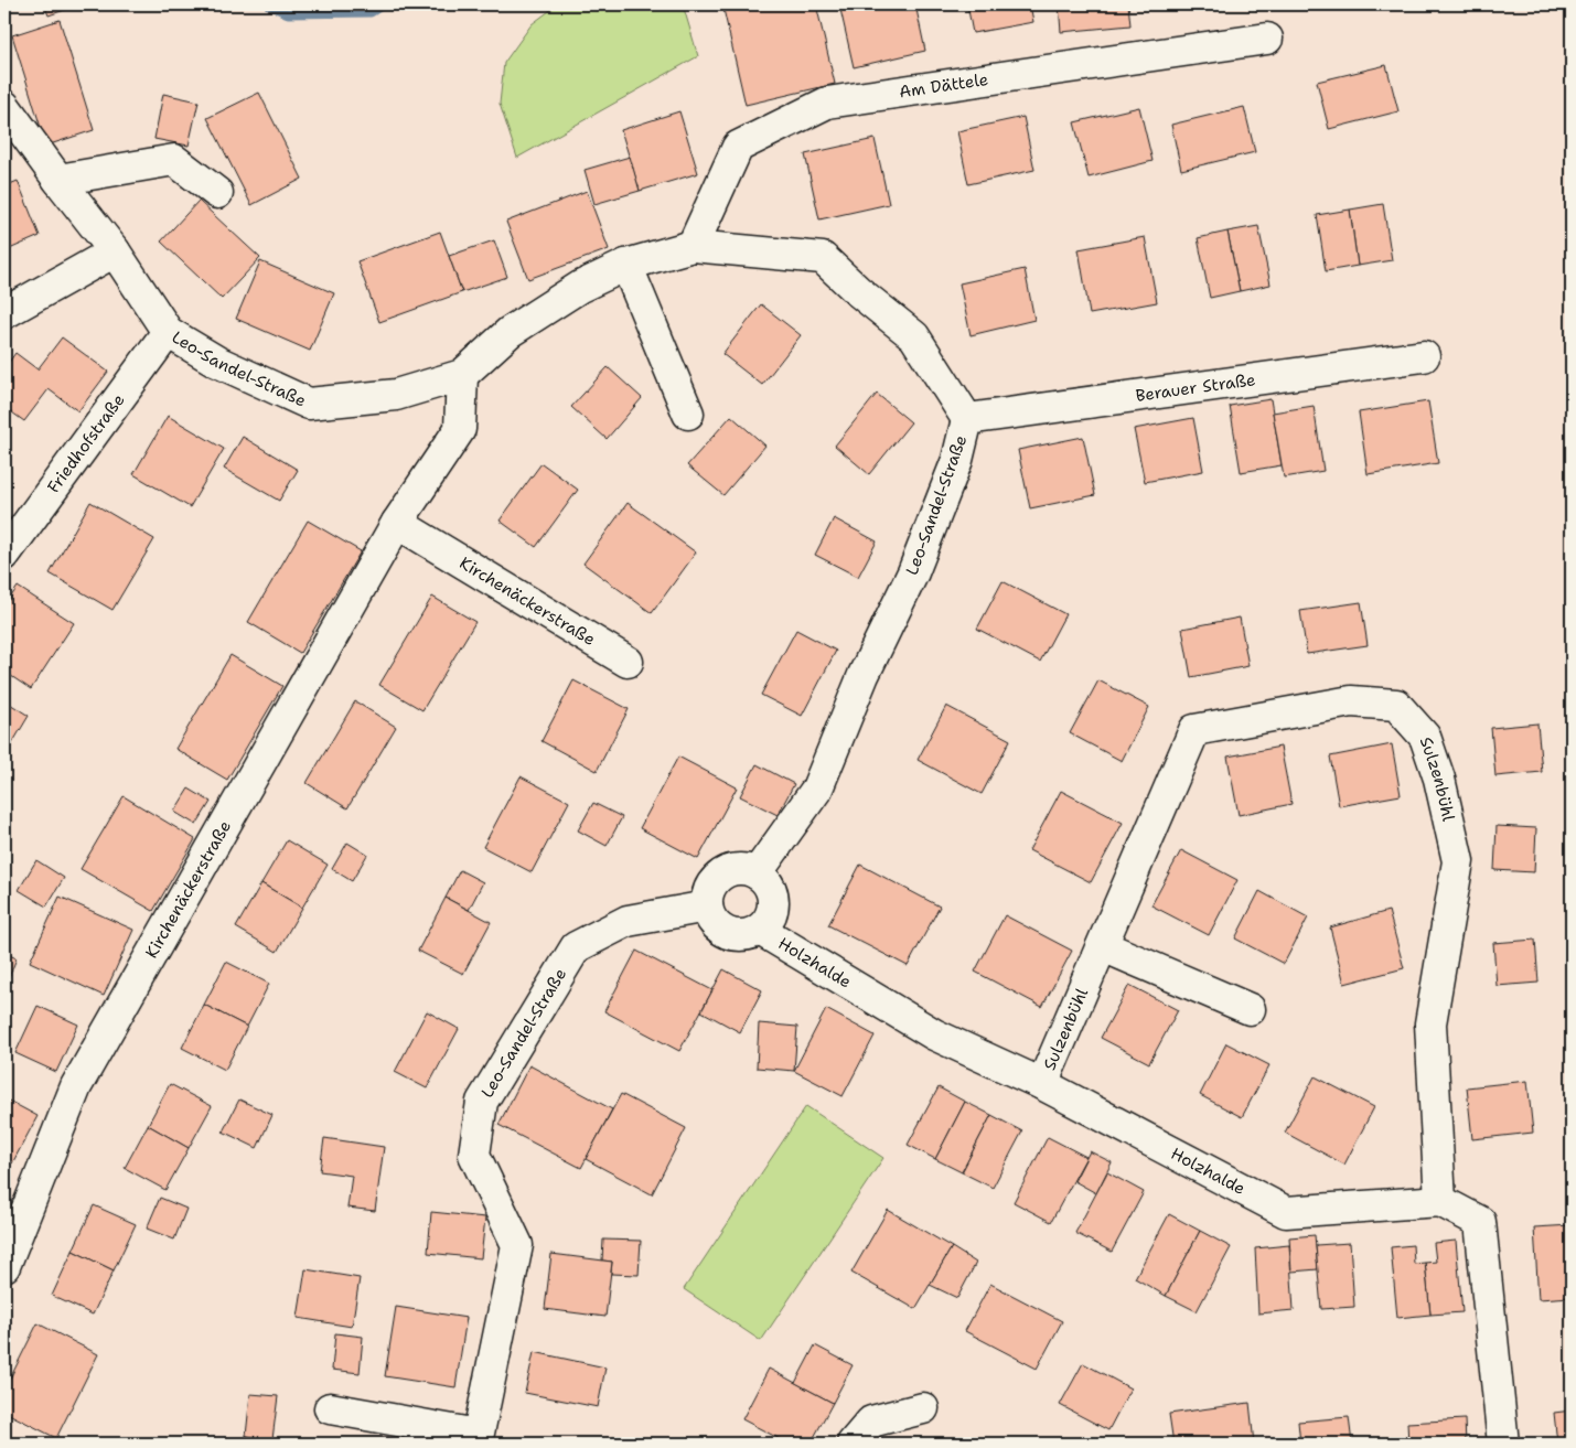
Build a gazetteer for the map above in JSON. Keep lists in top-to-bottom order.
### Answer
{
  "streets": {
    "street": [
      "Am Dättele",
      "Leo-Sandel-Straße",
      "Berauer Straße",
      "Friedhofstraße",
      "Kirchenäckerstraße",
      "Sulzenbühl",
      "Holzhalde"
    ]
  },
  "crossings": [
    ["Am Dättele", "Leo-Sandel-Straße"],
    ["Leo-Sandel-Straße", "Berauer Straße"],
    ["Leo-Sandel-Straße", "Friedhofstraße"],
    ["Leo-Sandel-Straße", "Kirchenäckerstraße"],
    ["Leo-Sandel-Straße", "Holzhalde"],
    ["Sulzenbühl", "Holzhalde"]
  ]
}
